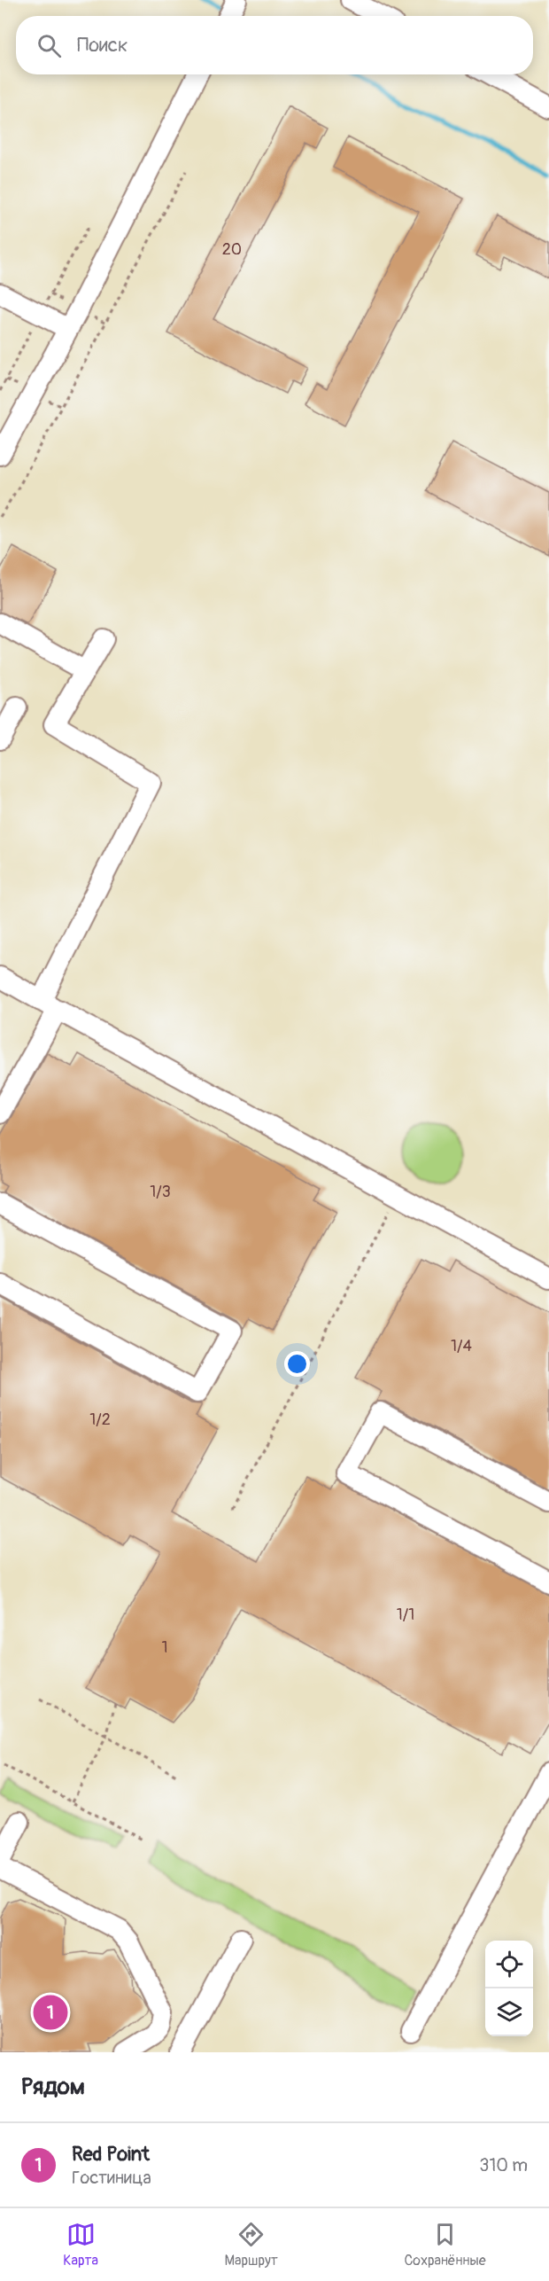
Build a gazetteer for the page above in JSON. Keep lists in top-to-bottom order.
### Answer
{
  "house_numbers": [
    "20",
    "1/3",
    "1/4",
    "1/2",
    "1/1",
    "1"
  ],
  "page": {
    "search": "Поиск",
    "pins": "1",
    "heading": "Рядом",
    "list": [
      {
        "mark": "1",
        "name": "Red Point",
        "note": "Гостиница",
        "value": "310 m"
      }
    ],
    "nav": ["Карта", "Маршрут", "Сохранённые"]
  }
}
